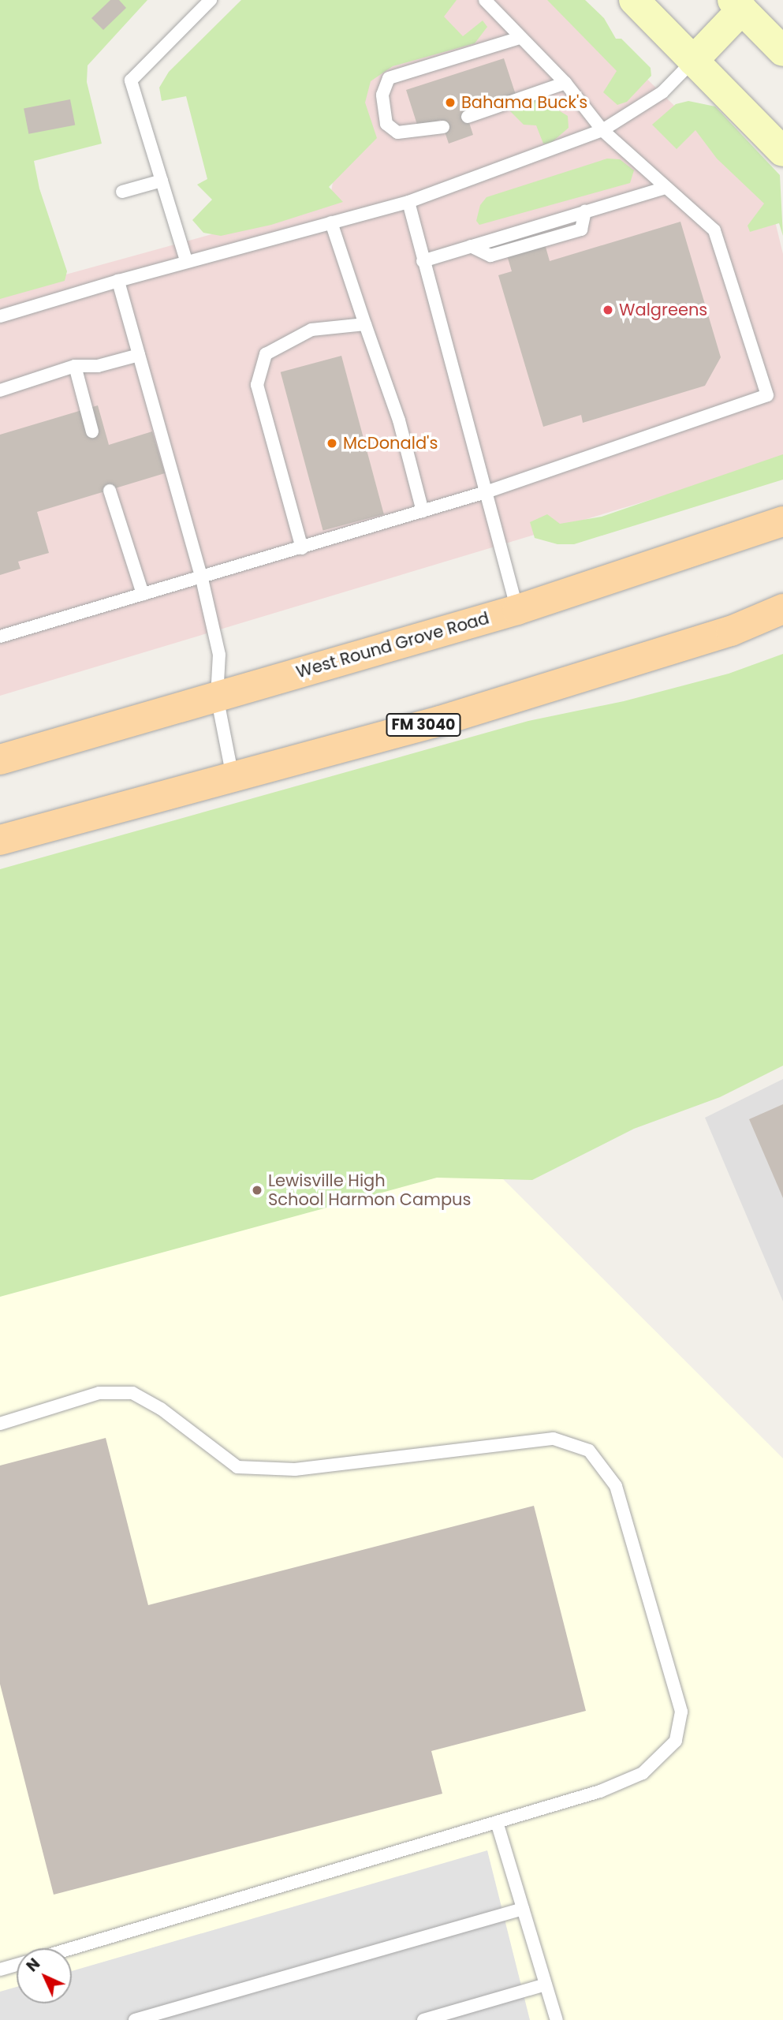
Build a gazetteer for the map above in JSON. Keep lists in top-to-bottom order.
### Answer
{
  "streets": {
    "main road": ["West Round Grove Road", "FM 3040"]
  },
  "places": [
    "Bahama Buck's",
    "Walgreens",
    "McDonald's",
    "Lewisville High School Harmon Campus"
  ],
  "north": "top left"
}
